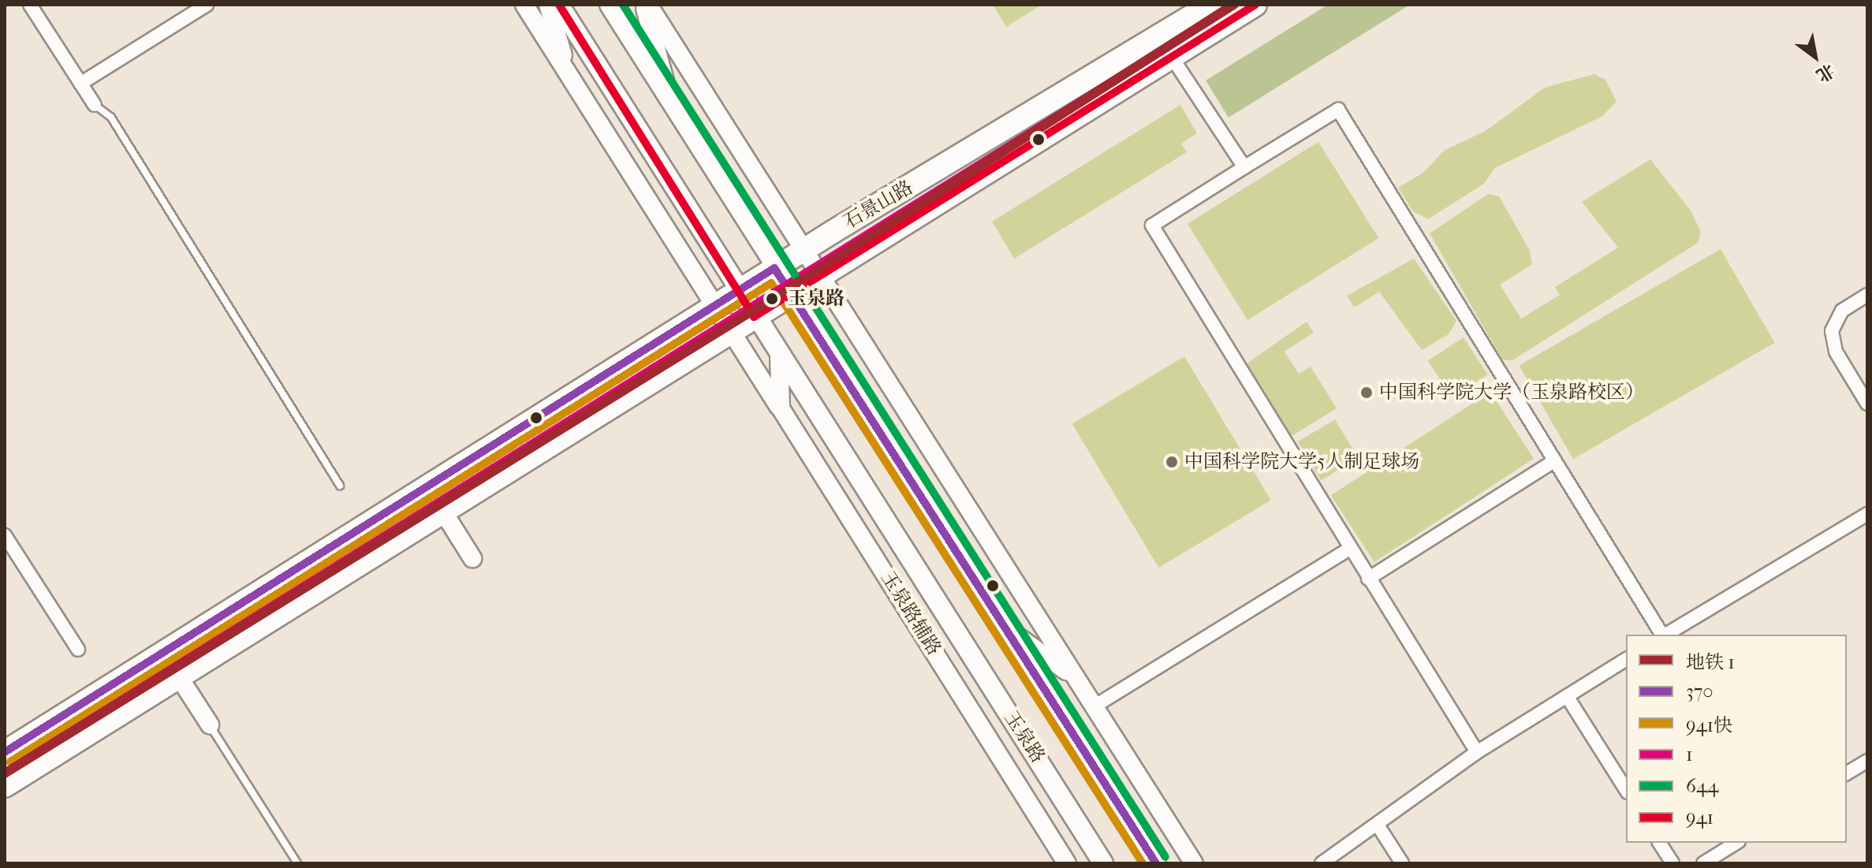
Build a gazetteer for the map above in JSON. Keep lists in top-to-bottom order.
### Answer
{
  "streets": {
    "highway": ["石景山路"],
    "main road": ["玉泉路"],
    "street": ["玉泉路辅路"]
  },
  "crossings": [
    ["石景山路", "玉泉路"]
  ],
  "places": ["玉泉路", "中国科学院大学（玉泉路校区）", "中国科学院大学5人制足球场"],
  "lines": [
    "metro line 1",
    "transit line 1",
    "transit line 644",
    "transit line 941",
    "transit line 370",
    "transit line 941快"
  ],
  "legend": [
    "地铁 1",
    "370",
    "941快",
    "1",
    "644",
    "941"
  ],
  "north": "bottom right"
}
